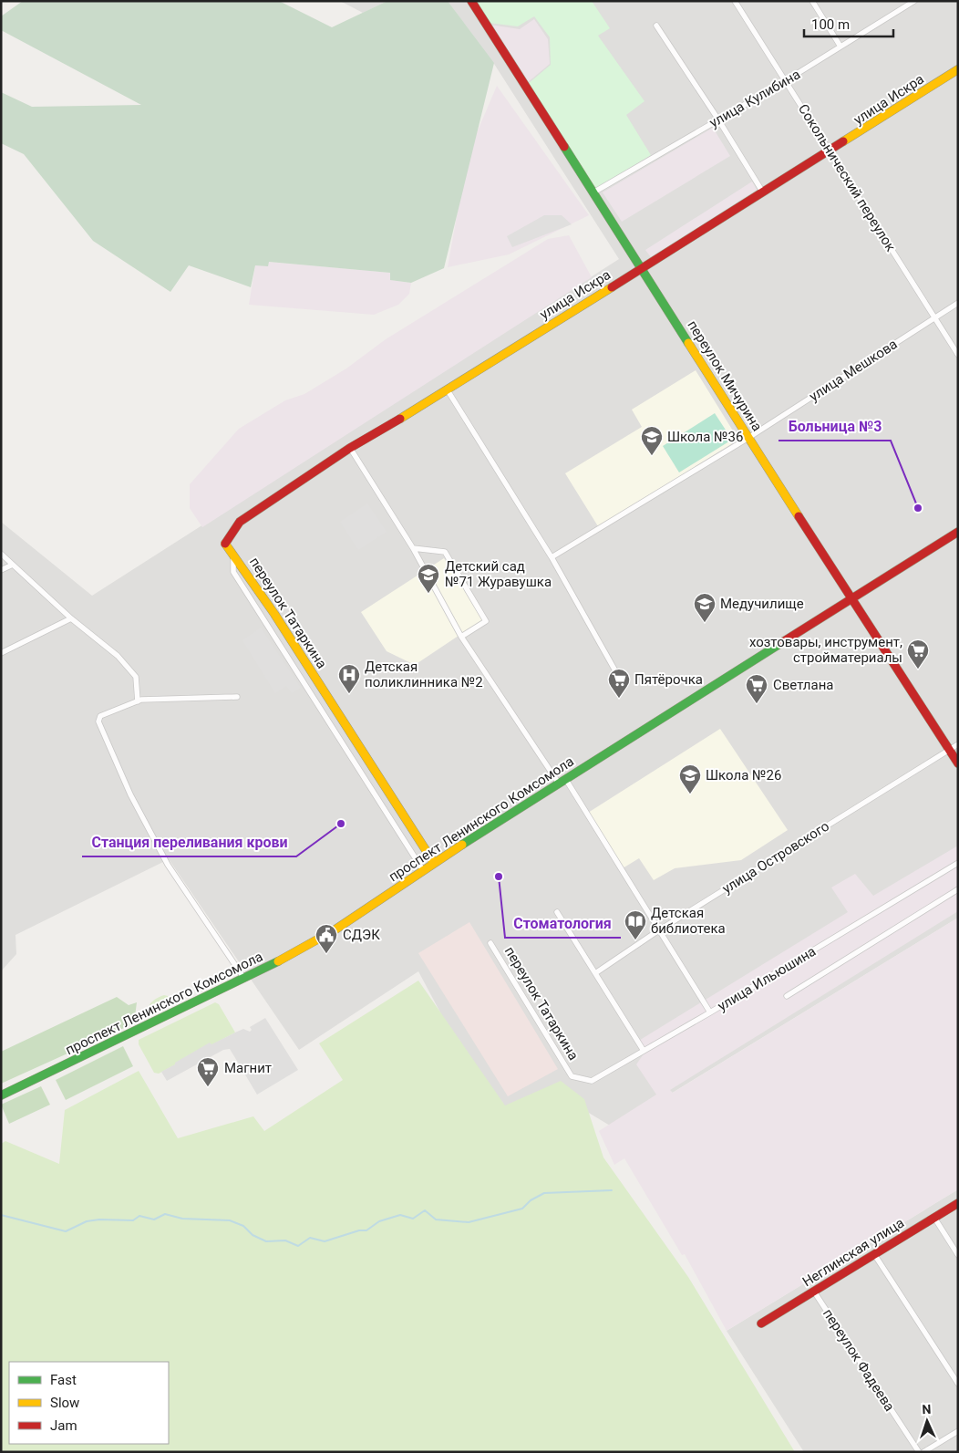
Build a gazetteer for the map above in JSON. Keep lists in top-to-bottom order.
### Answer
{
  "streets": {
    "main road": [
      "улица Искра",
      "переулок Мичурина",
      "переулок Татаркина",
      "проспект Ленинского Комсомола",
      "Неглинская улица"
    ],
    "street": [
      "улица Кулибина",
      "Сокольнический переулок",
      "улица Мешкова",
      "улица Островского",
      "улица Ильюшина",
      "переулок Фадеева"
    ]
  },
  "crossings": [
    ["улица Кулибина", "Сокольнический переулок"],
    ["улица Кулибина", "переулок Мичурина"],
    ["улица Искра", "Сокольнический переулок"],
    ["улица Искра", "переулок Мичурина"],
    ["улица Искра", "переулок Татаркина"],
    ["Сокольнический переулок", "улица Мешкова"],
    ["улица Мешкова", "переулок Мичурина"],
    ["переулок Мичурина", "проспект Ленинского Комсомола"],
    ["переулок Мичурина", "улица Островского"],
    ["переулок Татаркина", "проспект Ленинского Комсомола"],
    ["переулок Татаркина", "улица Ильюшина"],
    ["Неглинская улица", "переулок Фадеева"]
  ],
  "places": {
    "school or university": [
      "Школа №36",
      "Детский сад №71 Журавушка",
      "Медучилище",
      "Школа №26"
    ],
    "other": ["Больница №3", "Станция переливания крови", "Стоматология"],
    "supermarket": [
      "хозтовары, инструмент, стройматериалы",
      "Пятёрочка",
      "Светлана",
      "Магнит"
    ],
    "hospital": ["Детская поликлинника №2"],
    "library": ["Детская библиотека"],
    "public building": ["СДЭК"]
  },
  "legend": ["Fast", "Slow", "Jam"],
  "scale_bar": "100 m",
  "north": "top"
}
